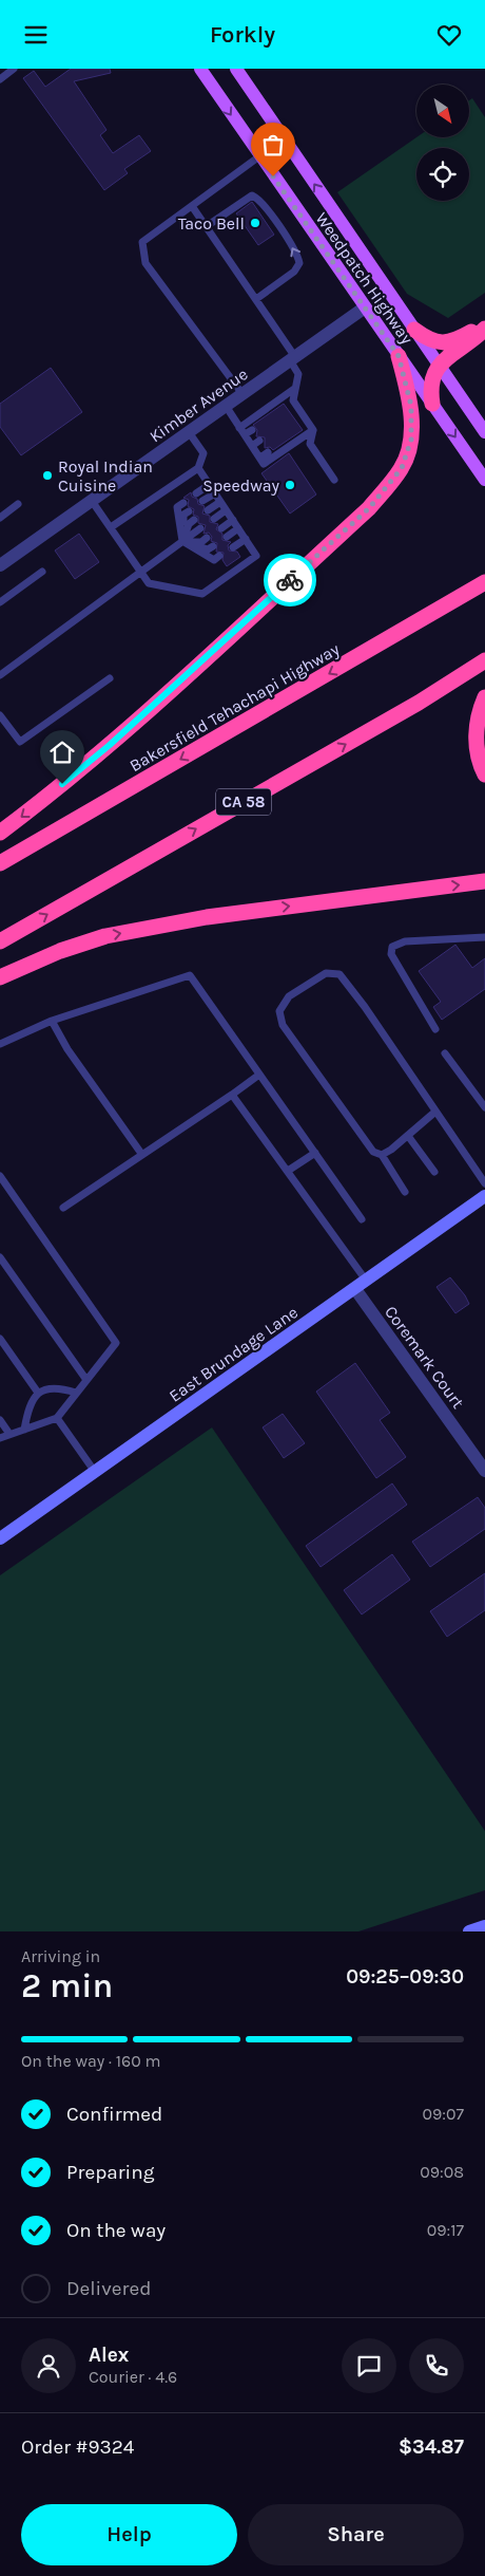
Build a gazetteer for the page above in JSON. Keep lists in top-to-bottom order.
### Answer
{
  "streets": {
    "highway": ["Bakersfield Tehachapi Highway", "CA 58"],
    "main road": ["Weedpatch Highway", "East Brundage Lane"],
    "street": ["Kimber Avenue", "Coremark Court"]
  },
  "crossings": [
    ["Weedpatch Highway", "Kimber Avenue"],
    ["East Brundage Lane", "Coremark Court"]
  ],
  "places": ["Taco Bell", "Royal Indian Cuisine", "Speedway"],
  "north": "bottom right",
  "page": {
    "header": "Forkly",
    "heading": ["2 min", "Arriving in", "09:25–09:30"],
    "panel": [
      "Alex",
      "Courier · 4.6",
      "Order #9324",
      "$34.87"
    ],
    "bar": "On the way · 160 m",
    "list": [
      ["Confirmed", "09:07"],
      ["Preparing", "09:08"],
      ["On the way", "09:17"],
      "Delivered"
    ],
    "buttons": ["Help", "Share"]
  }
}
